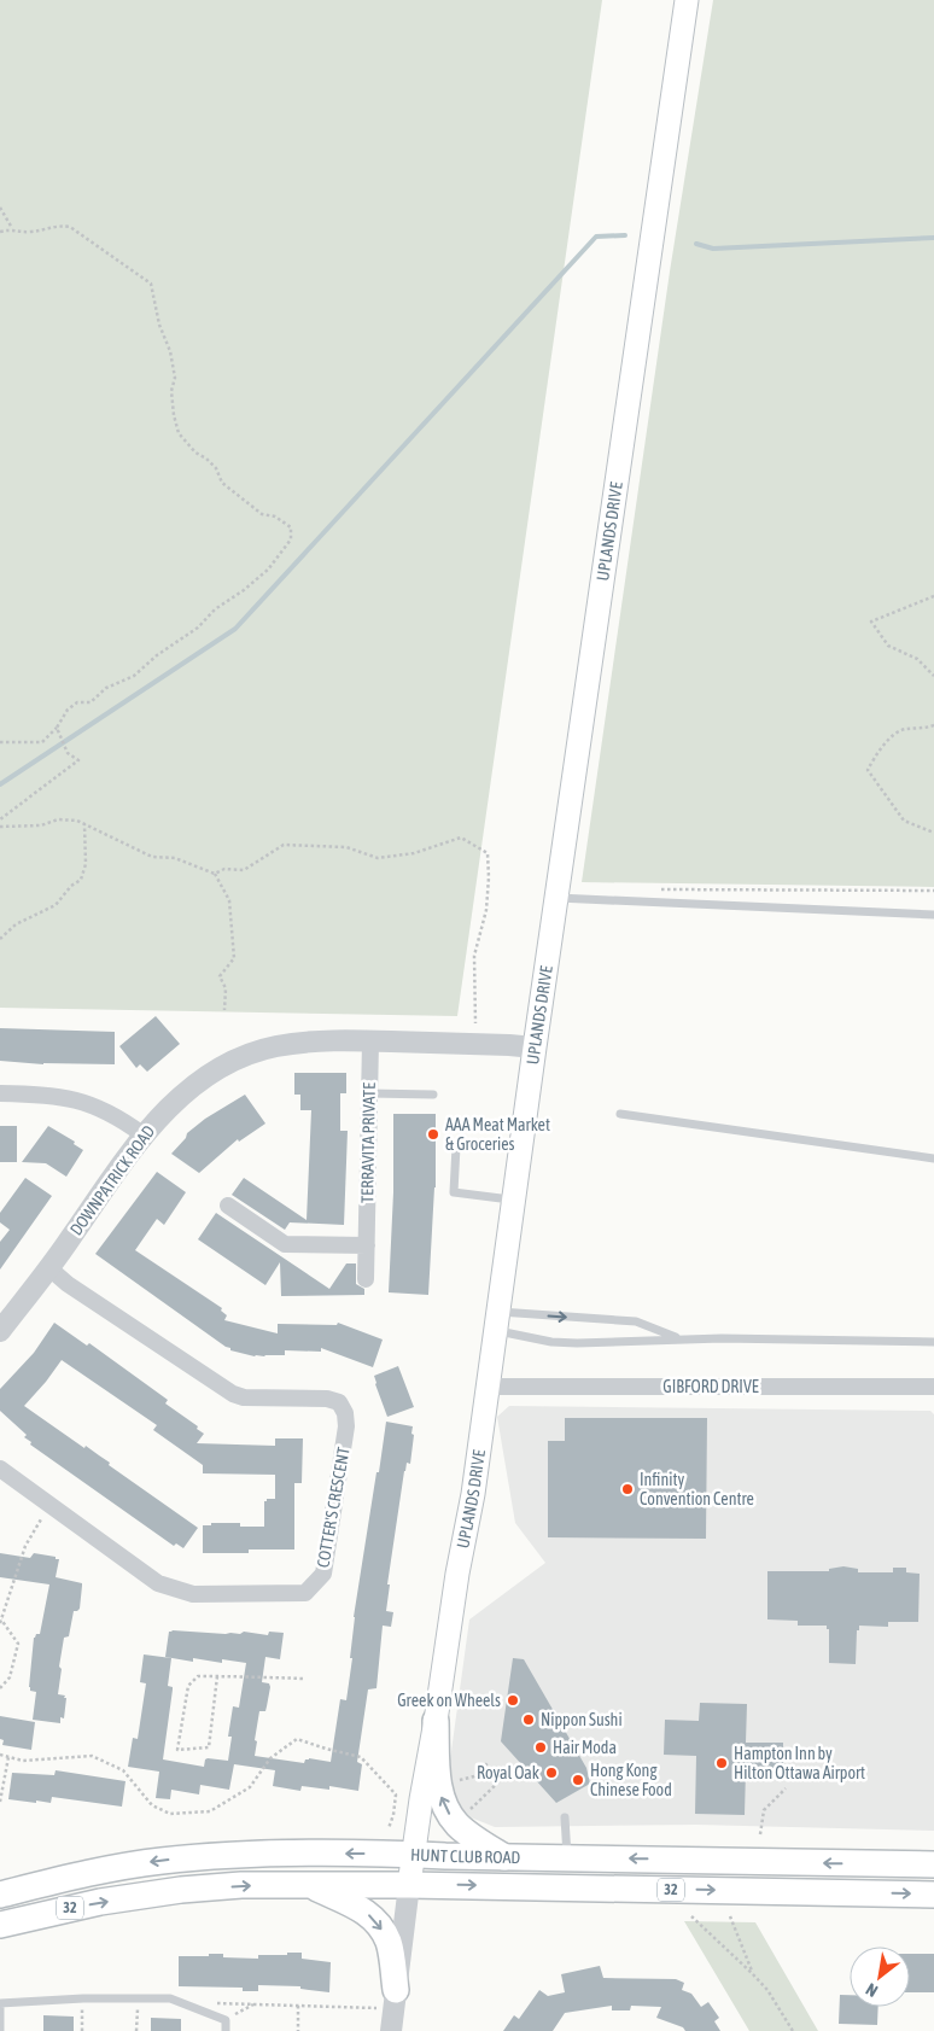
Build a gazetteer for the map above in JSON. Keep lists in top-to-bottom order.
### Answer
{
  "streets": {
    "main road": ["UPLANDS DRIVE", "HUNT CLUB ROAD", "32"],
    "street": [
      "TERRAVITA PRIVATE",
      "DOWNPATRICK ROAD",
      "GIBFORD DRIVE",
      "COTTER'S CRESCENT"
    ]
  },
  "crossings": [
    ["UPLANDS DRIVE", "DOWNPATRICK ROAD"],
    ["UPLANDS DRIVE", "GIBFORD DRIVE"],
    ["UPLANDS DRIVE", "HUNT CLUB ROAD"],
    ["TERRAVITA PRIVATE", "DOWNPATRICK ROAD"],
    ["DOWNPATRICK ROAD", "COTTER'S CRESCENT"]
  ],
  "places": [
    "AAA Meat Market & Groceries",
    "Infinity Convention Centre",
    "Greek on Wheels",
    "Nippon Sushi",
    "Hair Moda",
    "Hampton Inn by Hilton Ottawa Airport",
    "Royal Oak",
    "Hong Kong Chinese Food"
  ],
  "north": "bottom left"
}
